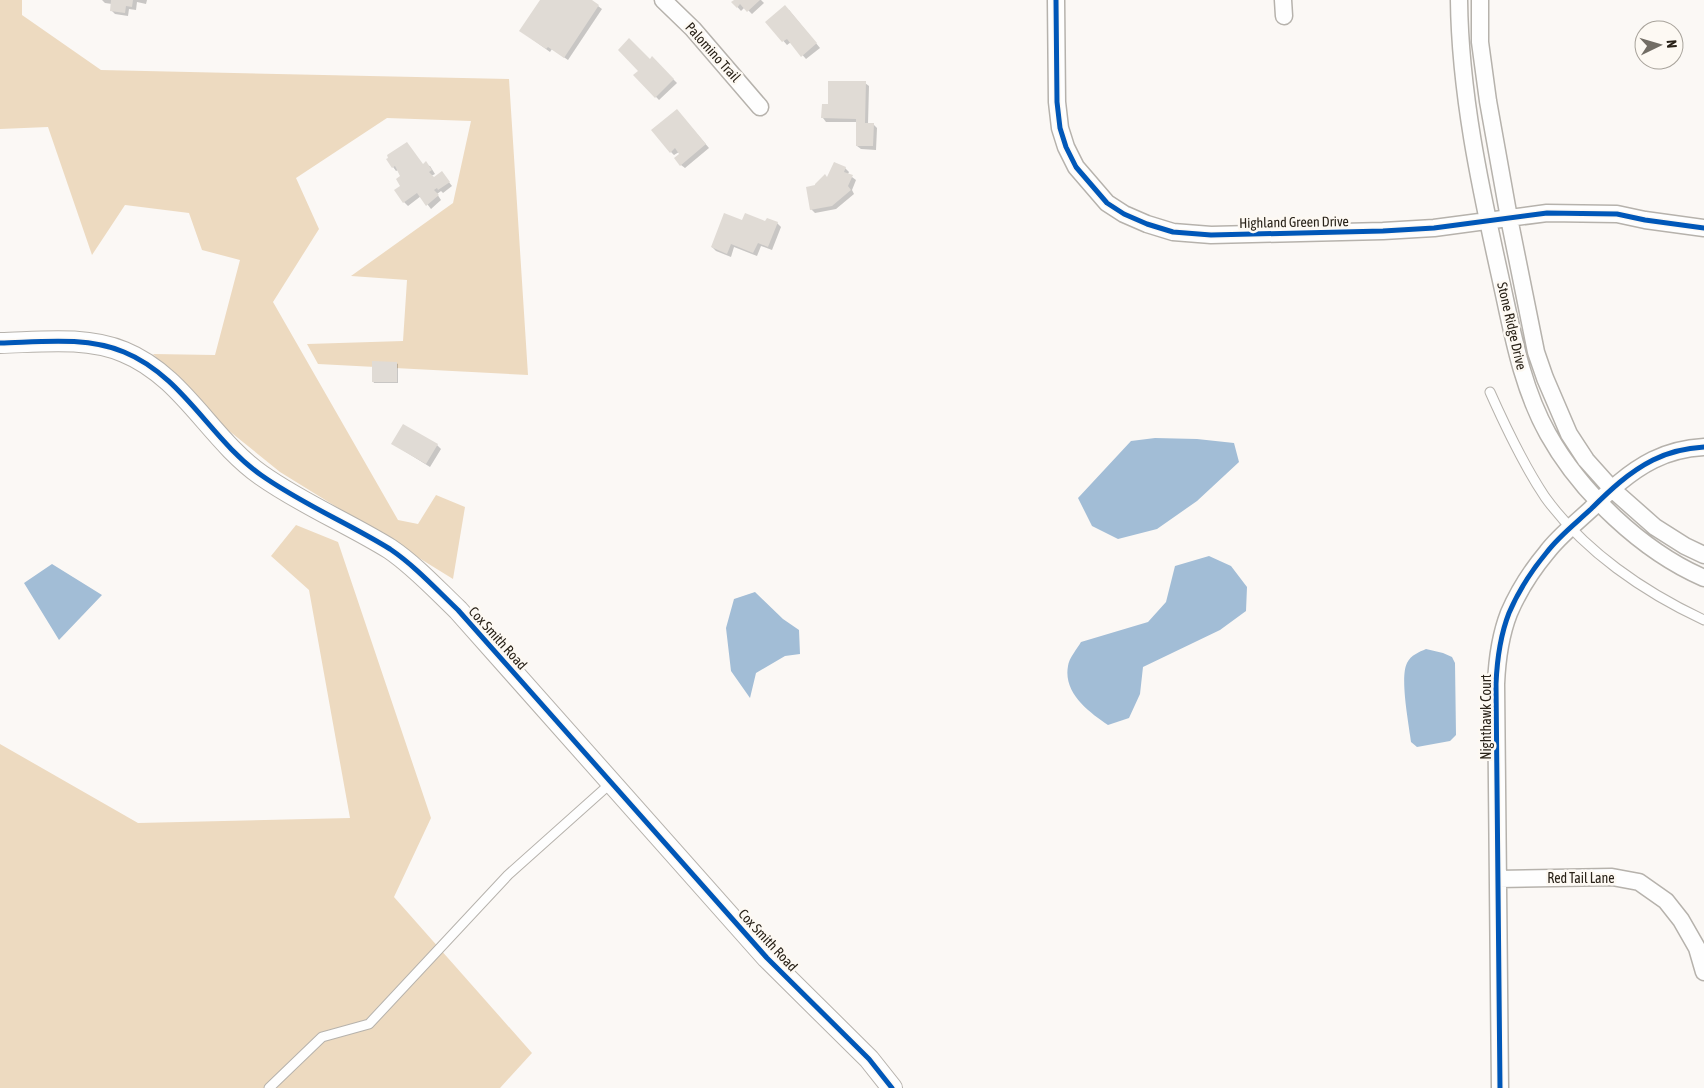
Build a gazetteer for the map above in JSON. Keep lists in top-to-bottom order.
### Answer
{
  "streets": {
    "street": [
      "Palomino Trail",
      "Highland Green Drive",
      "Stone Ridge Drive",
      "Cox Smith Road",
      "Nighthawk Court",
      "Red Tail Lane"
    ]
  },
  "crossings": [
    ["Highland Green Drive", "Stone Ridge Drive"],
    ["Stone Ridge Drive", "Nighthawk Court"],
    ["Nighthawk Court", "Red Tail Lane"]
  ],
  "north": "right"
}
